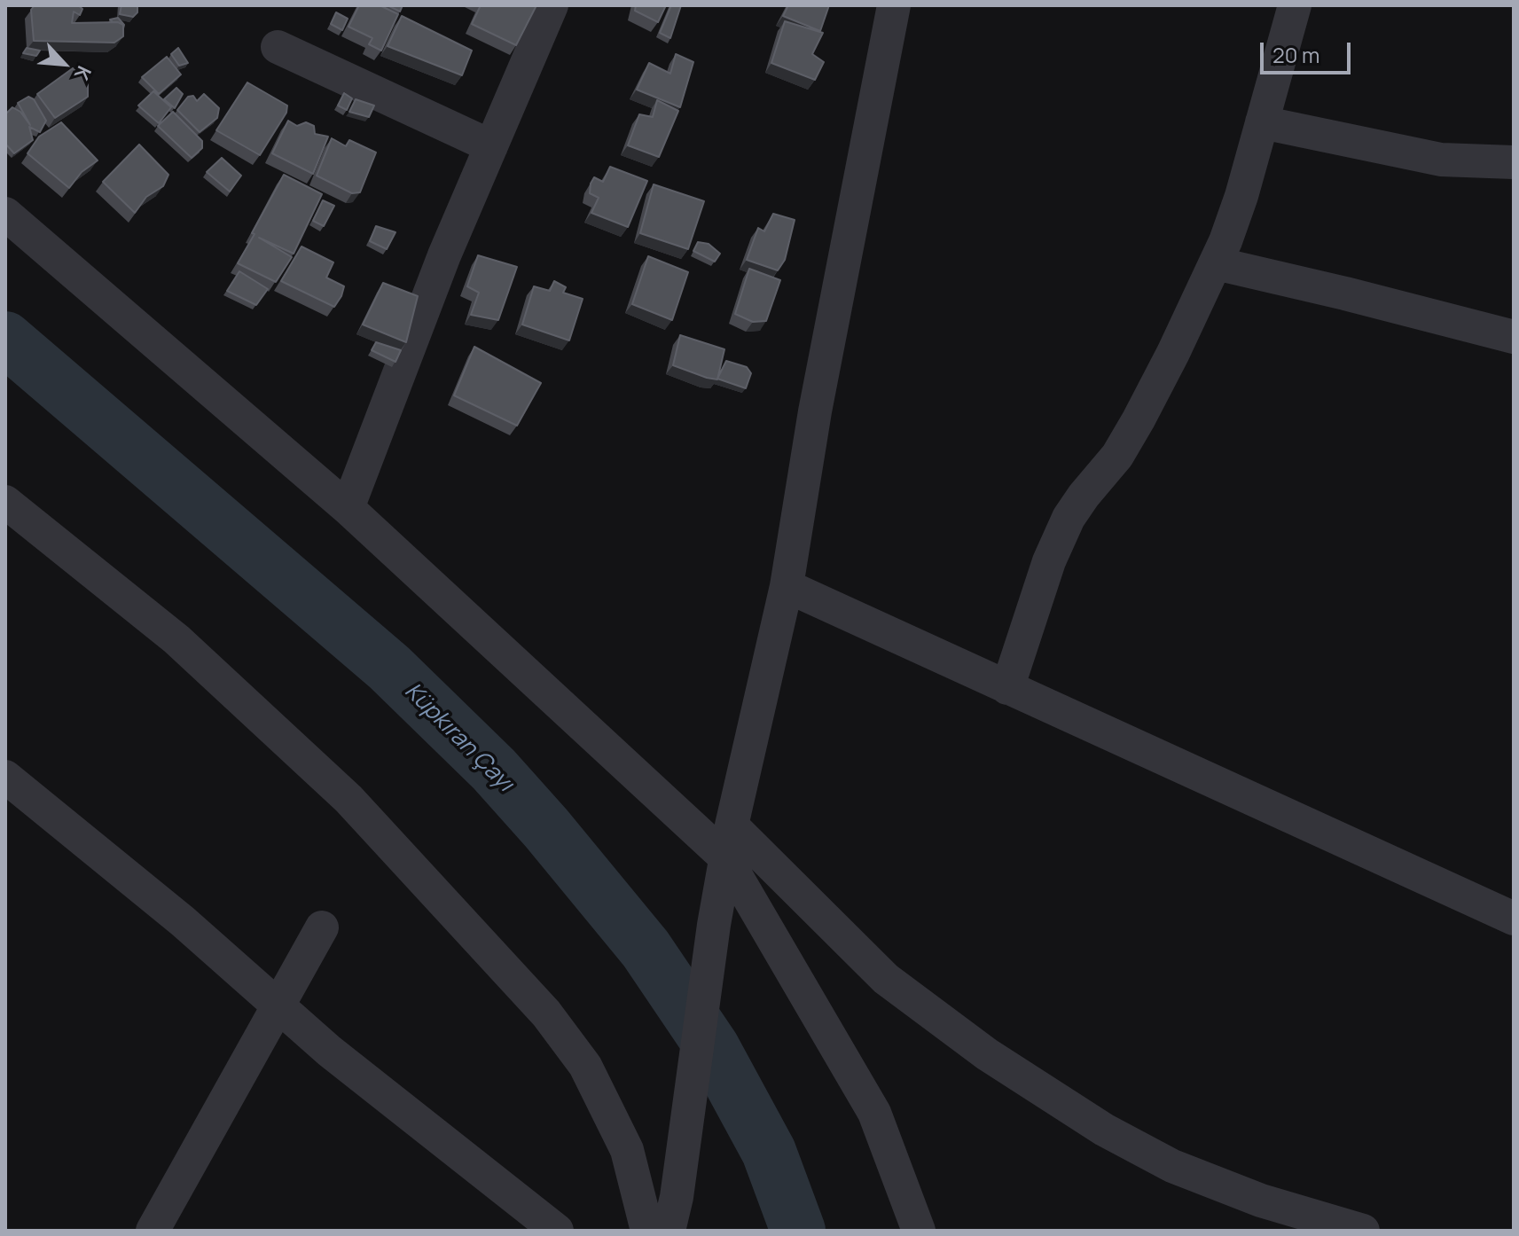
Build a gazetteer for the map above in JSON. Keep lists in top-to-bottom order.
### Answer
{
  "water": ["Küpkıran Çayı"],
  "scale_bar": "20 m",
  "north": "bottom right"
}
